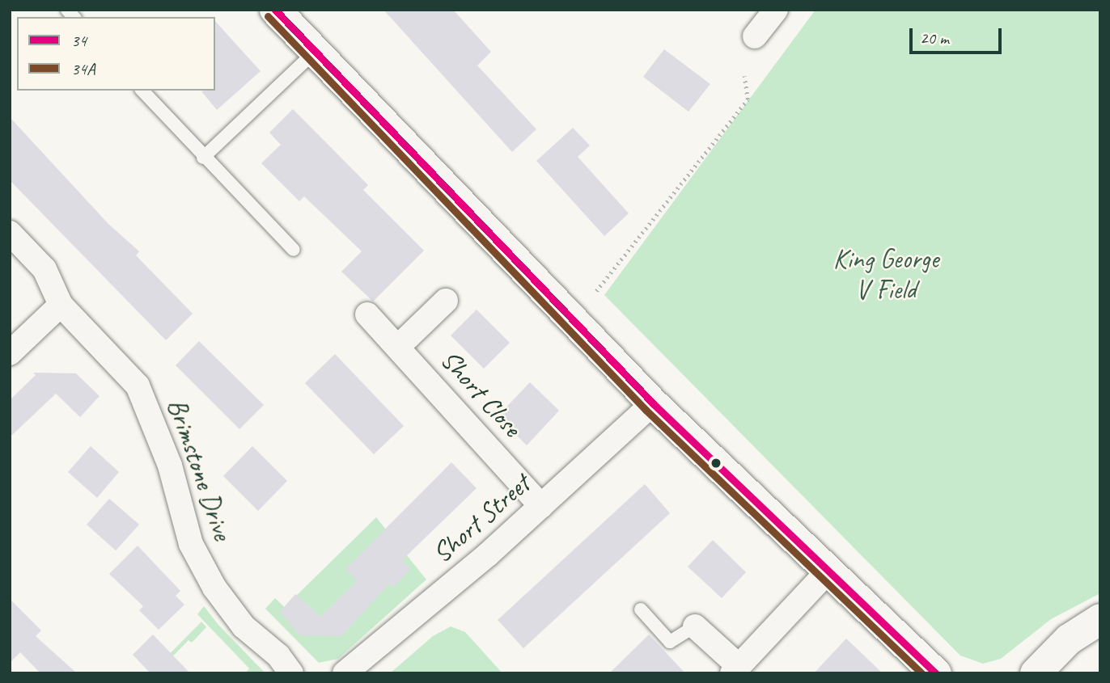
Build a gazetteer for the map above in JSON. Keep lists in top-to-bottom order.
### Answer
{
  "streets": {
    "street": ["Short Close", "Brimstone Drive", "Short Street"]
  },
  "crossings": [
    ["Short Close", "Short Street"]
  ],
  "parks": ["King George V Field"],
  "lines": ["transit line 34", "transit line 34A"],
  "legend": ["34", "34A"],
  "scale_bar": "20 m"
}
